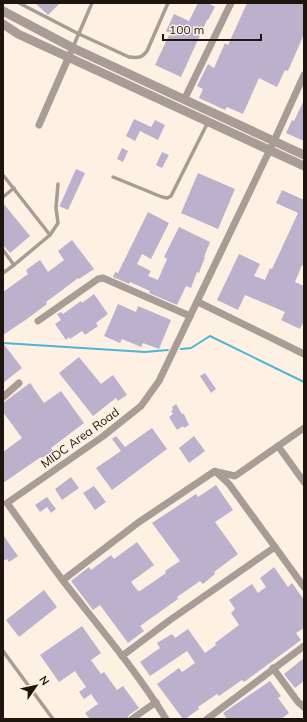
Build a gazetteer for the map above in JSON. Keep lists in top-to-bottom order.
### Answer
{
  "streets": {
    "street": ["MIDC Area Road"]
  },
  "scale_bar": "100 m",
  "north": "top right"
}
